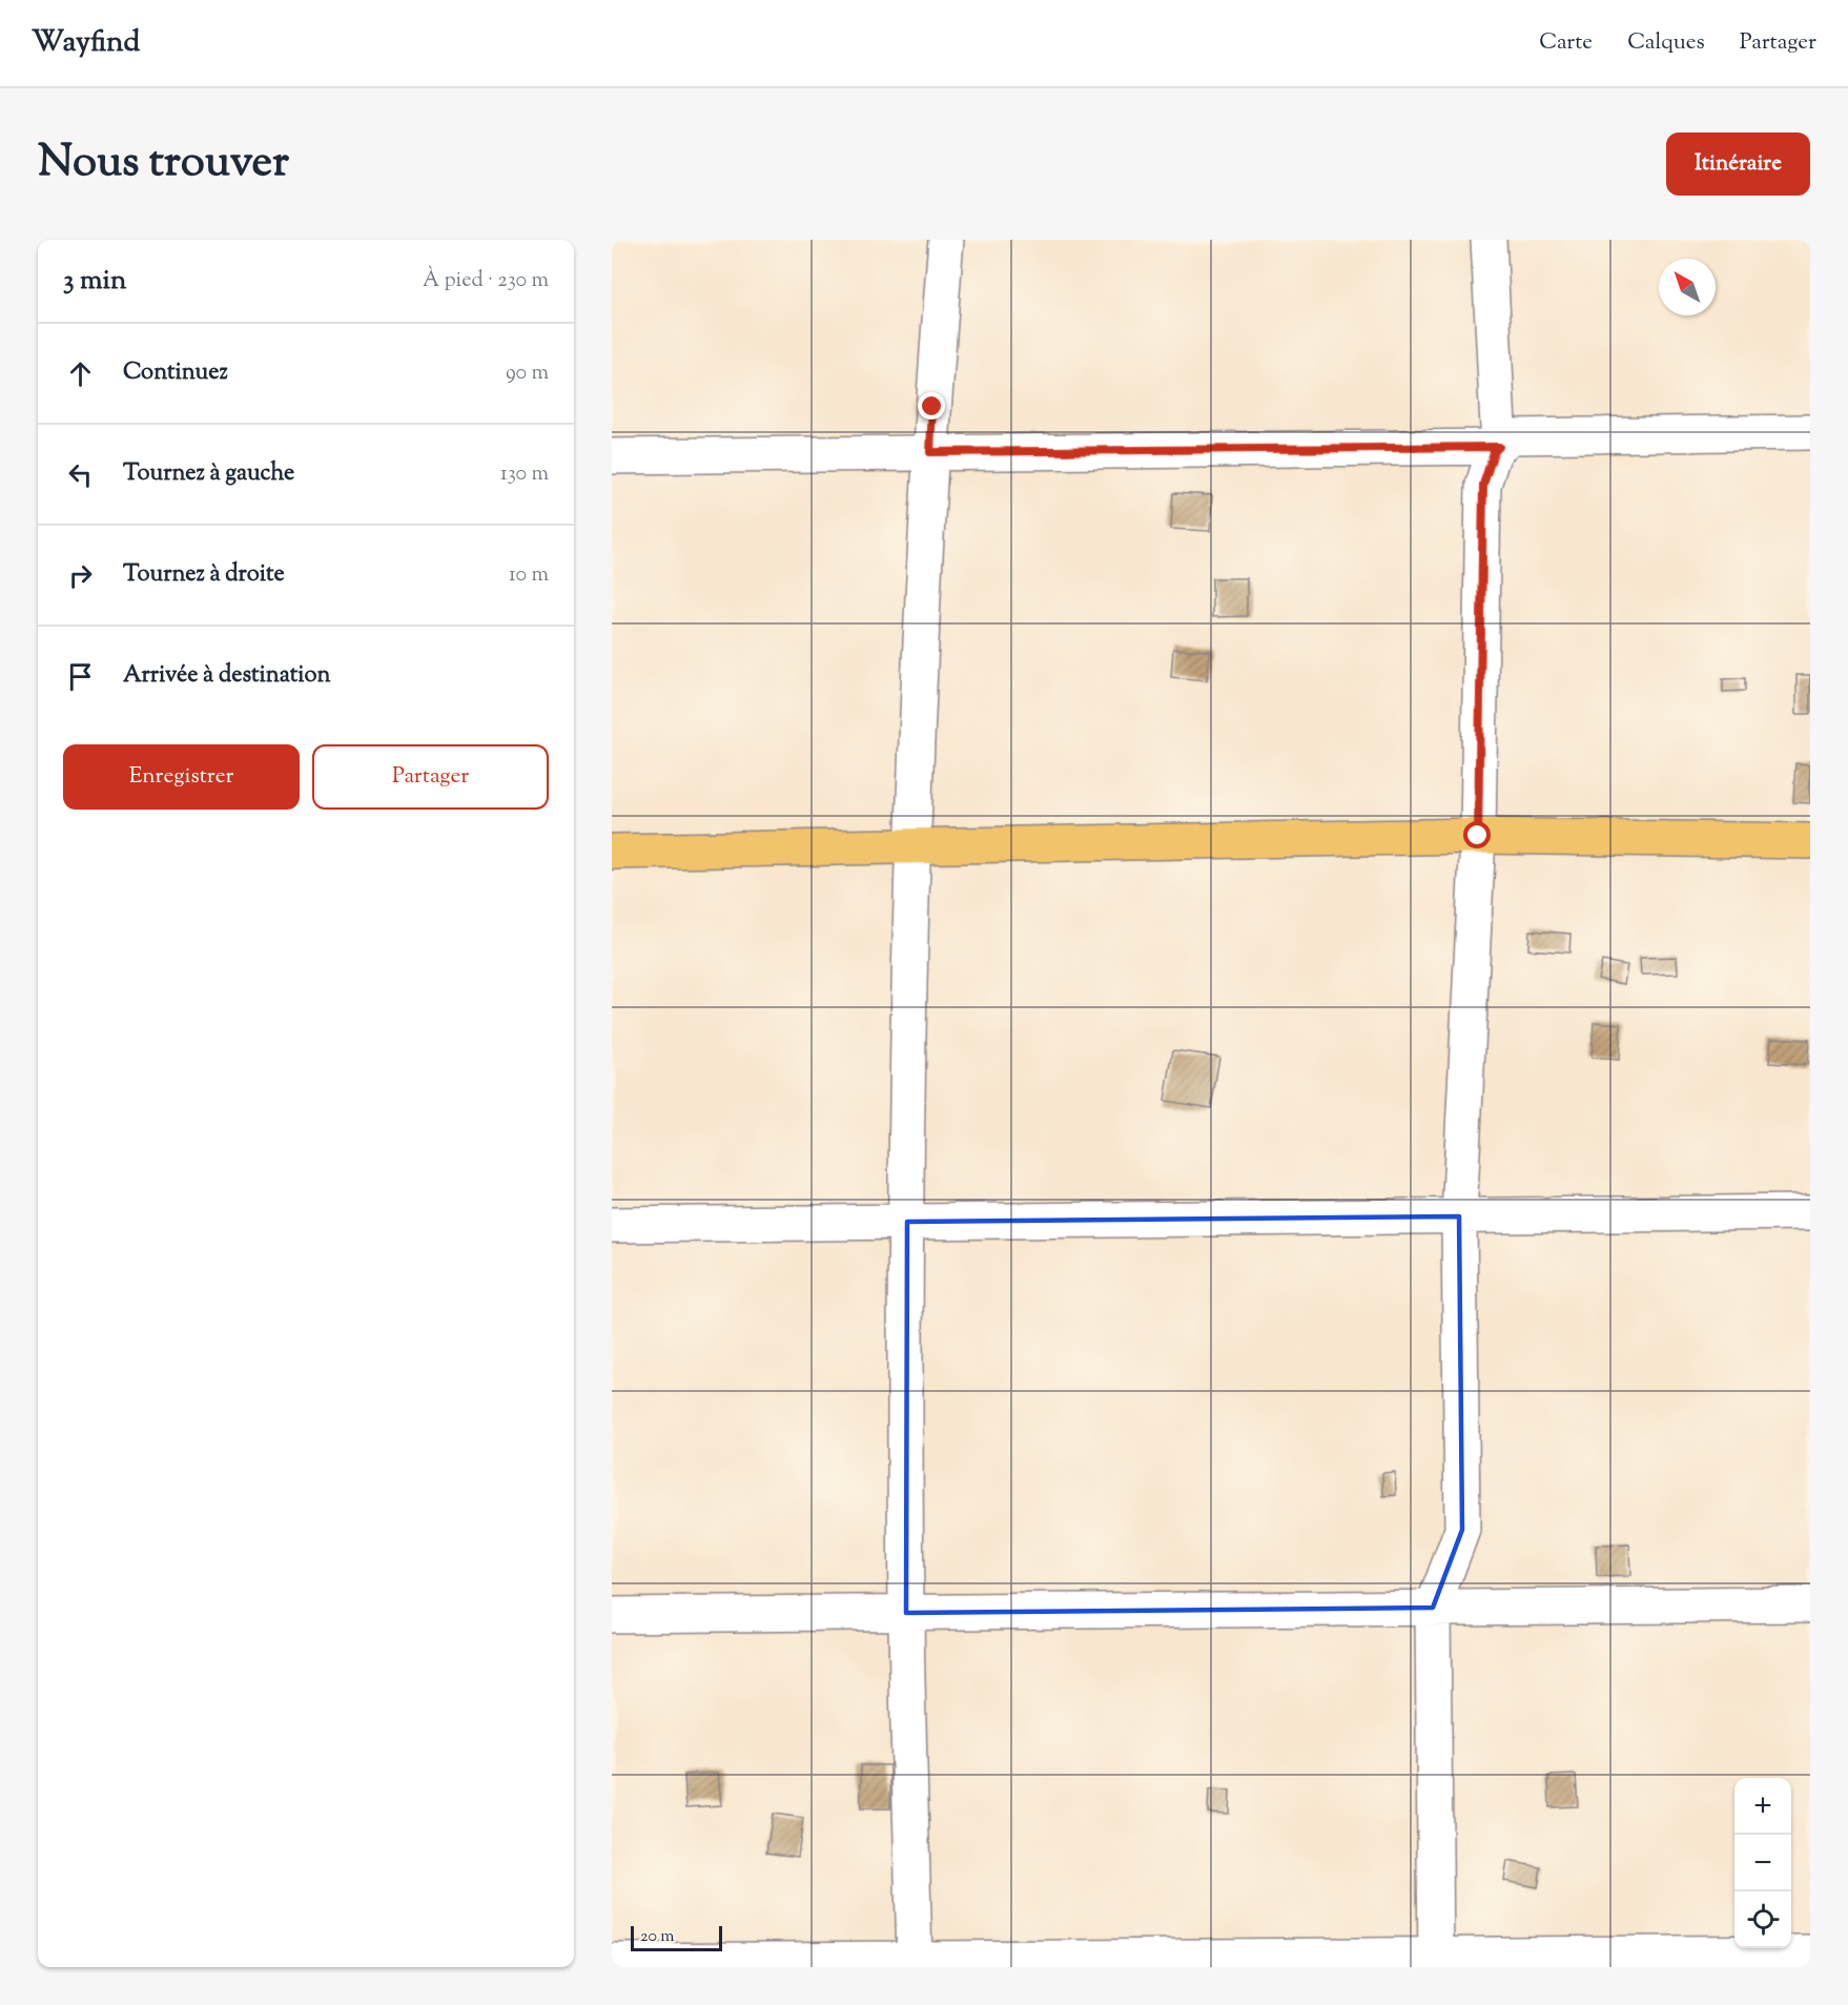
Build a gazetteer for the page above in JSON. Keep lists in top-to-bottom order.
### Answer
{
  "scale_bar": "20 m",
  "north": "top left",
  "page": {
    "header": "Wayfind",
    "nav": ["Carte", "Calques", "Partager"],
    "title": "Nous trouver",
    "buttons": [
      "Itinéraire",
      ["Enregistrer", "Partager"]
    ],
    "heading": ["3 min", "À pied · 230 m"],
    "list": [
      ["Continuez", "90 m"],
      ["Tournez à gauche", "130 m"],
      ["Tournez à droite", "10 m"],
      "Arrivée à destination"
    ],
    "map_buttons": ["+", "−"],
    "scale": "20 m"
  }
}
